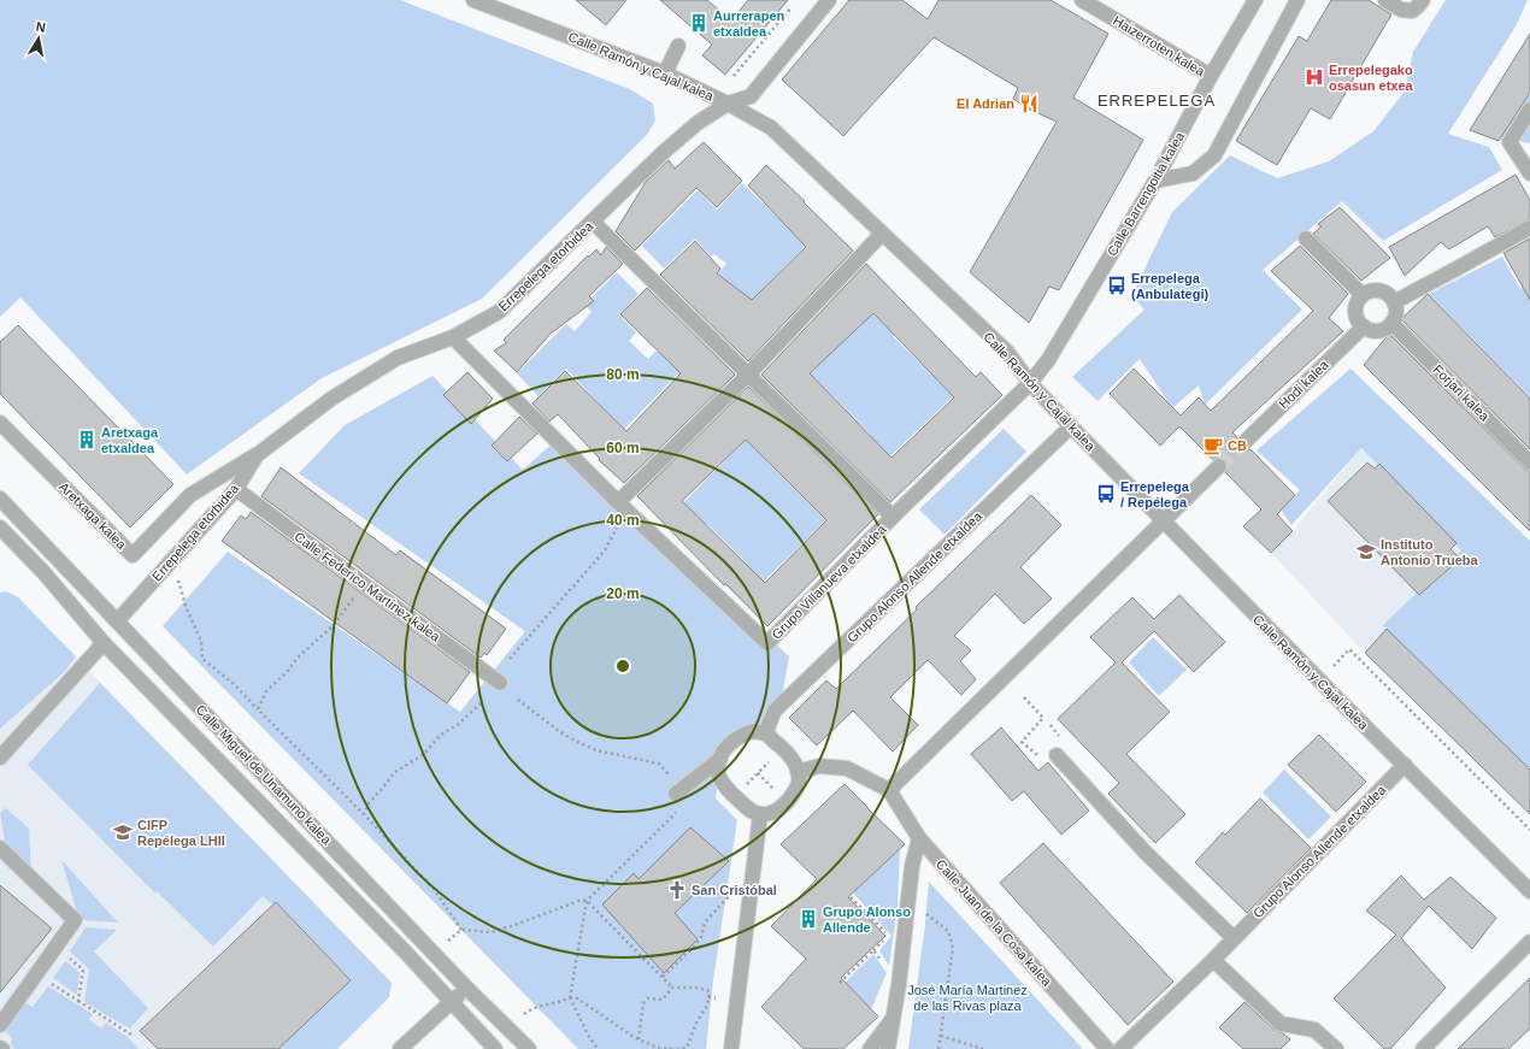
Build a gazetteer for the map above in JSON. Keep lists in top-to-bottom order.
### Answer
{
  "streets": {
    "street": [
      "Haizerroten kalea",
      "Calle Ramón y Cajal kalea",
      "Calle Barrengoitia kalea",
      "Errepelega etorbidea",
      "Hodi kalea",
      "Forjari kalea",
      "Aretxaga kalea",
      "Grupo Alonso Allende etxaldea",
      "Grupo Villanueva etxaldea",
      "Calle Federico Martínez kalea",
      "Calle Miguel de Unamuno kalea",
      "Calle Juan de la Cosa kalea"
    ]
  },
  "crossings": [
    ["Haizerroten kalea", "Calle Barrengoitia kalea"],
    ["Calle Ramón y Cajal kalea", "Calle Barrengoitia kalea"],
    ["Calle Ramón y Cajal kalea", "Errepelega etorbidea"],
    ["Calle Ramón y Cajal kalea", "Grupo Alonso Allende etxaldea"],
    ["Calle Ramón y Cajal kalea", "Grupo Villanueva etxaldea"],
    ["Calle Barrengoitia kalea", "Grupo Villanueva etxaldea"],
    ["Errepelega etorbidea", "Aretxaga kalea"],
    ["Errepelega etorbidea", "Grupo Villanueva etxaldea"],
    ["Errepelega etorbidea", "Calle Federico Martínez kalea"],
    ["Errepelega etorbidea", "Calle Miguel de Unamuno kalea"],
    ["Hodi kalea", "Forjari kalea"]
  ],
  "districts": ["ERREPELEGA"],
  "parks": ["José María Martinez de las Rivas plaza"],
  "places": {
    "building": ["Aurrerapen etxaldea", "Aretxaga etxaldea", "Grupo Alonso Allende"],
    "hospital": ["Errepelegako osasun etxea"],
    "restaurant": ["El Adrian"],
    "bus stop": ["Errepelega (Anbulategi)", "Errepelega / Repélega"],
    "cafe": ["CB"],
    "school or university": ["Instituto Antonio Trueba", "CIFP Repélega LHII"],
    "church": ["San Cristóbal"]
  },
  "north": "top",
  "rings": [
    "80 m",
    "60 m",
    "40 m",
    "20 m"
  ]
}
